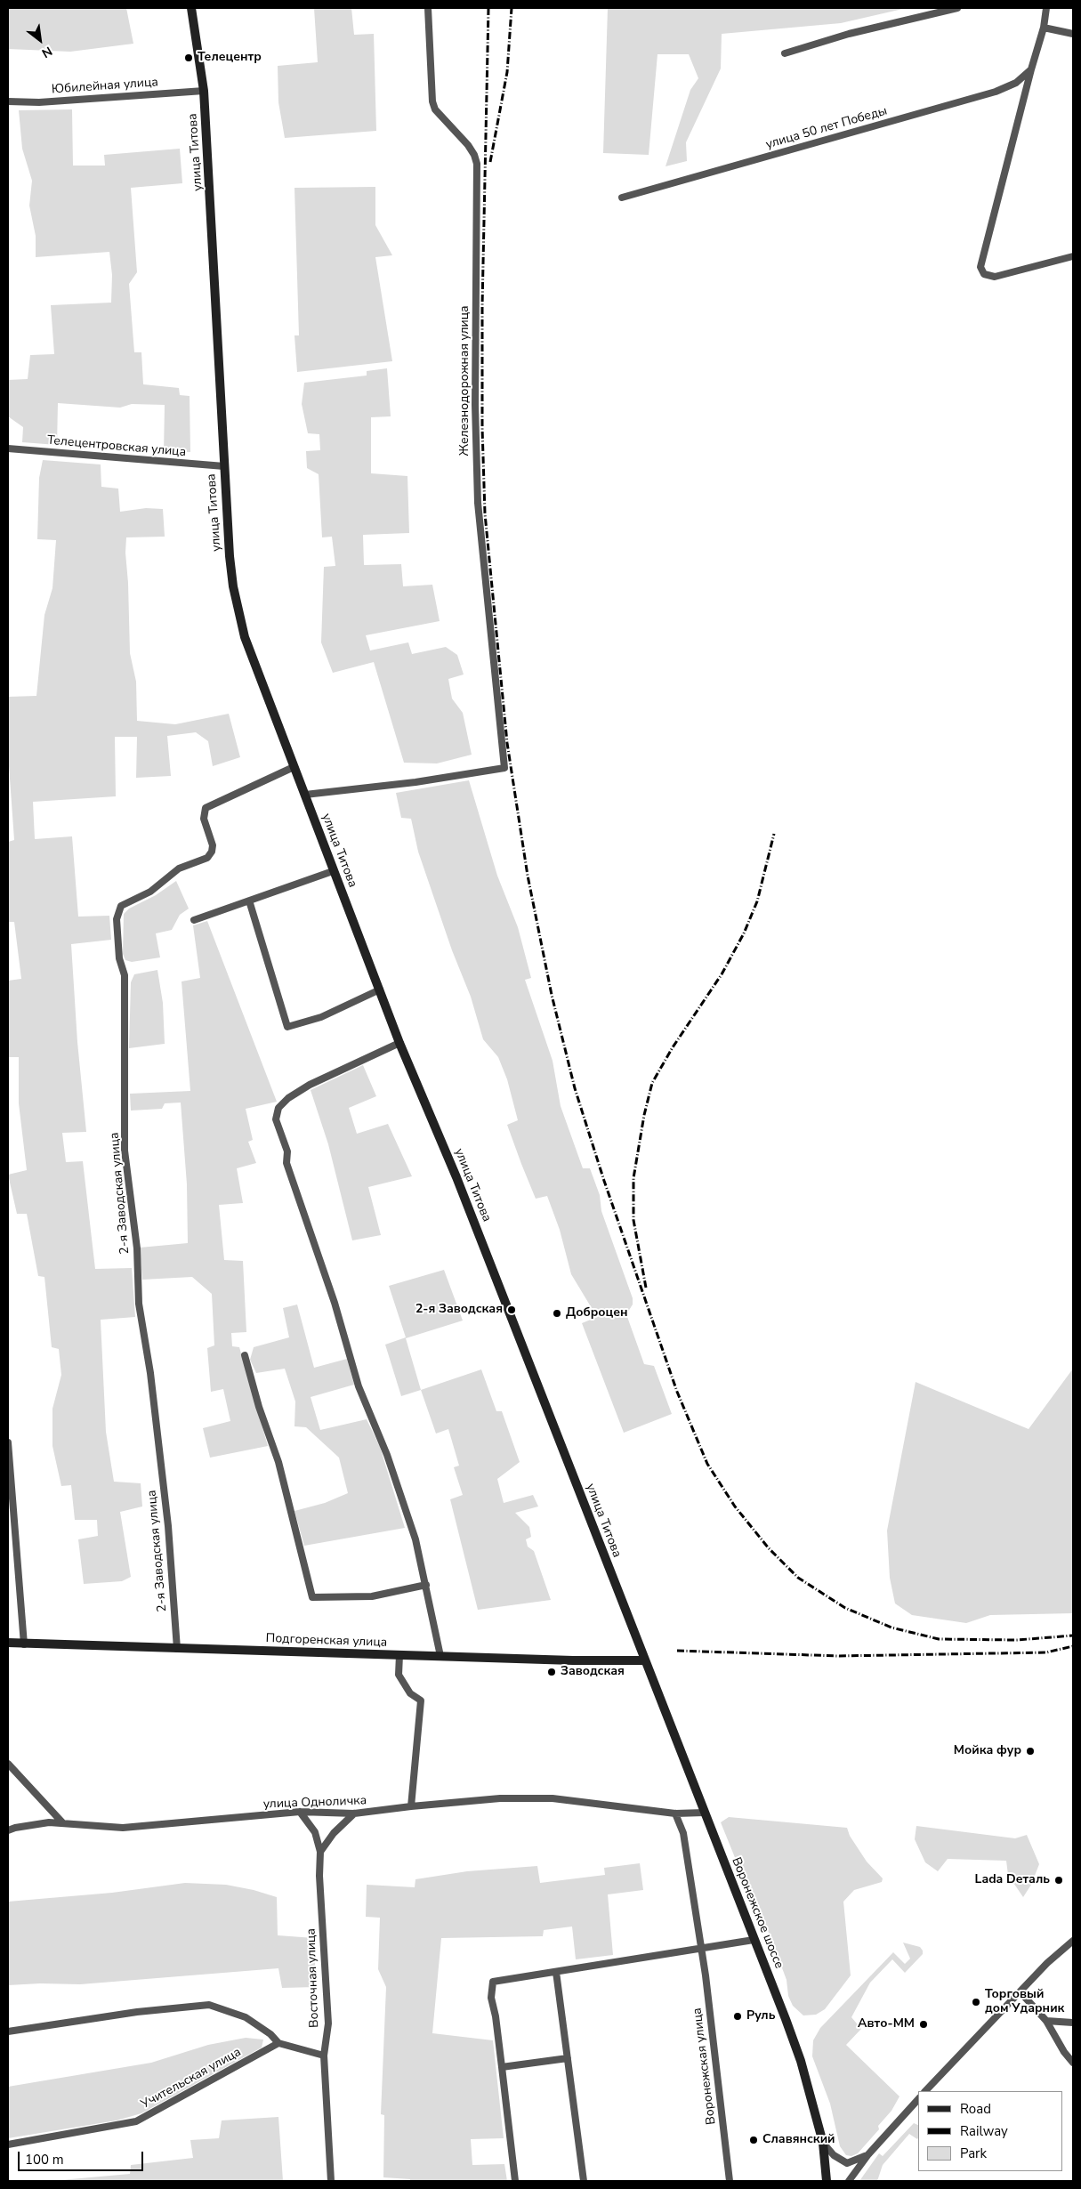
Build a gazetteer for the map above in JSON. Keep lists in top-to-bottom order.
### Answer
{
  "streets": {
    "main road": ["улица Титова", "Подгоренская улица", "Воронежское шоссе"],
    "street": [
      "Юбилейная улица",
      "улица 50 лет Победы",
      "Железнодорожная улица",
      "Телецентровская улица",
      "2-я Заводская улица",
      "улица Одноличка",
      "Восточная улица",
      "Воронежская улица",
      "Учительская улица"
    ]
  },
  "crossings": [
    ["Юбилейная улица", "улица Титова"],
    ["улица Титова", "Железнодорожная улица"],
    ["улица Титова", "Телецентровская улица"],
    ["улица Титова", "2-я Заводская улица"],
    ["улица Титова", "Подгоренская улица"],
    ["улица Титова", "Воронежское шоссе"],
    ["2-я Заводская улица", "Подгоренская улица"],
    ["Подгоренская улица", "Воронежское шоссе"],
    ["улица Одноличка", "Воронежское шоссе"],
    ["улица Одноличка", "Воронежская улица"]
  ],
  "places": [
    "Телецентр",
    "2-я Заводская",
    "Доброцен",
    "Заводская",
    "Мойка фур",
    "Lada Dеталь",
    "Торговый дом Ударник",
    "Руль",
    "Авто-ММ",
    "Славянский"
  ],
  "legend": ["Road", "Railway", "Park"],
  "scale_bar": "100 m",
  "north": "bottom right"
}
